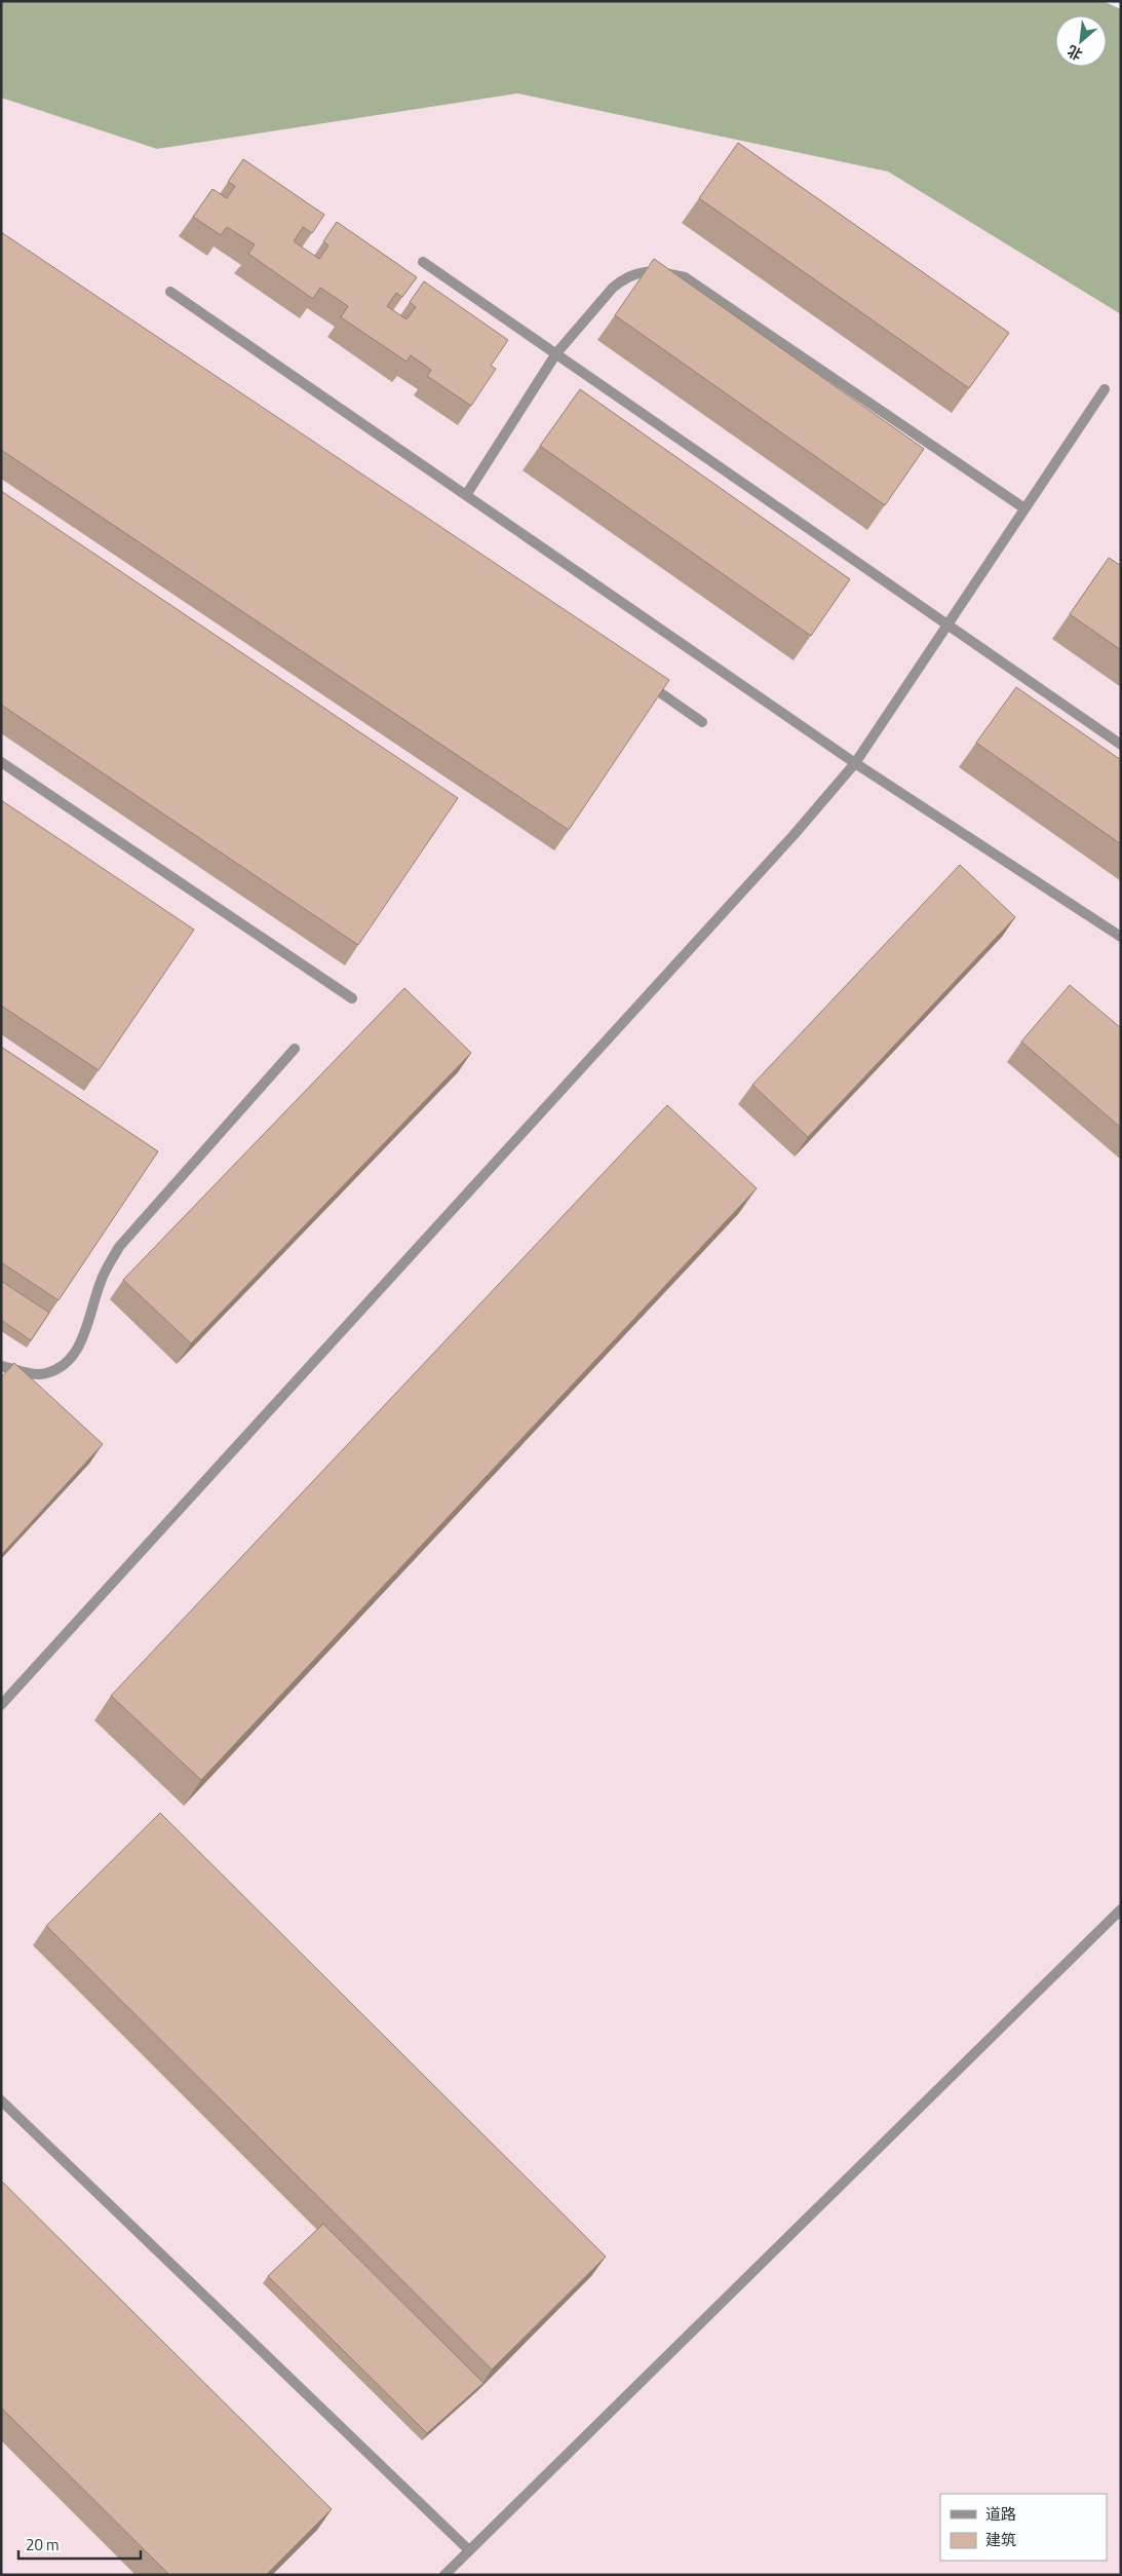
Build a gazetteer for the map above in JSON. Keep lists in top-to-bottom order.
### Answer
{
  "legend": ["道路", "建筑"],
  "scale_bar": "20 m",
  "north": "bottom left"
}
